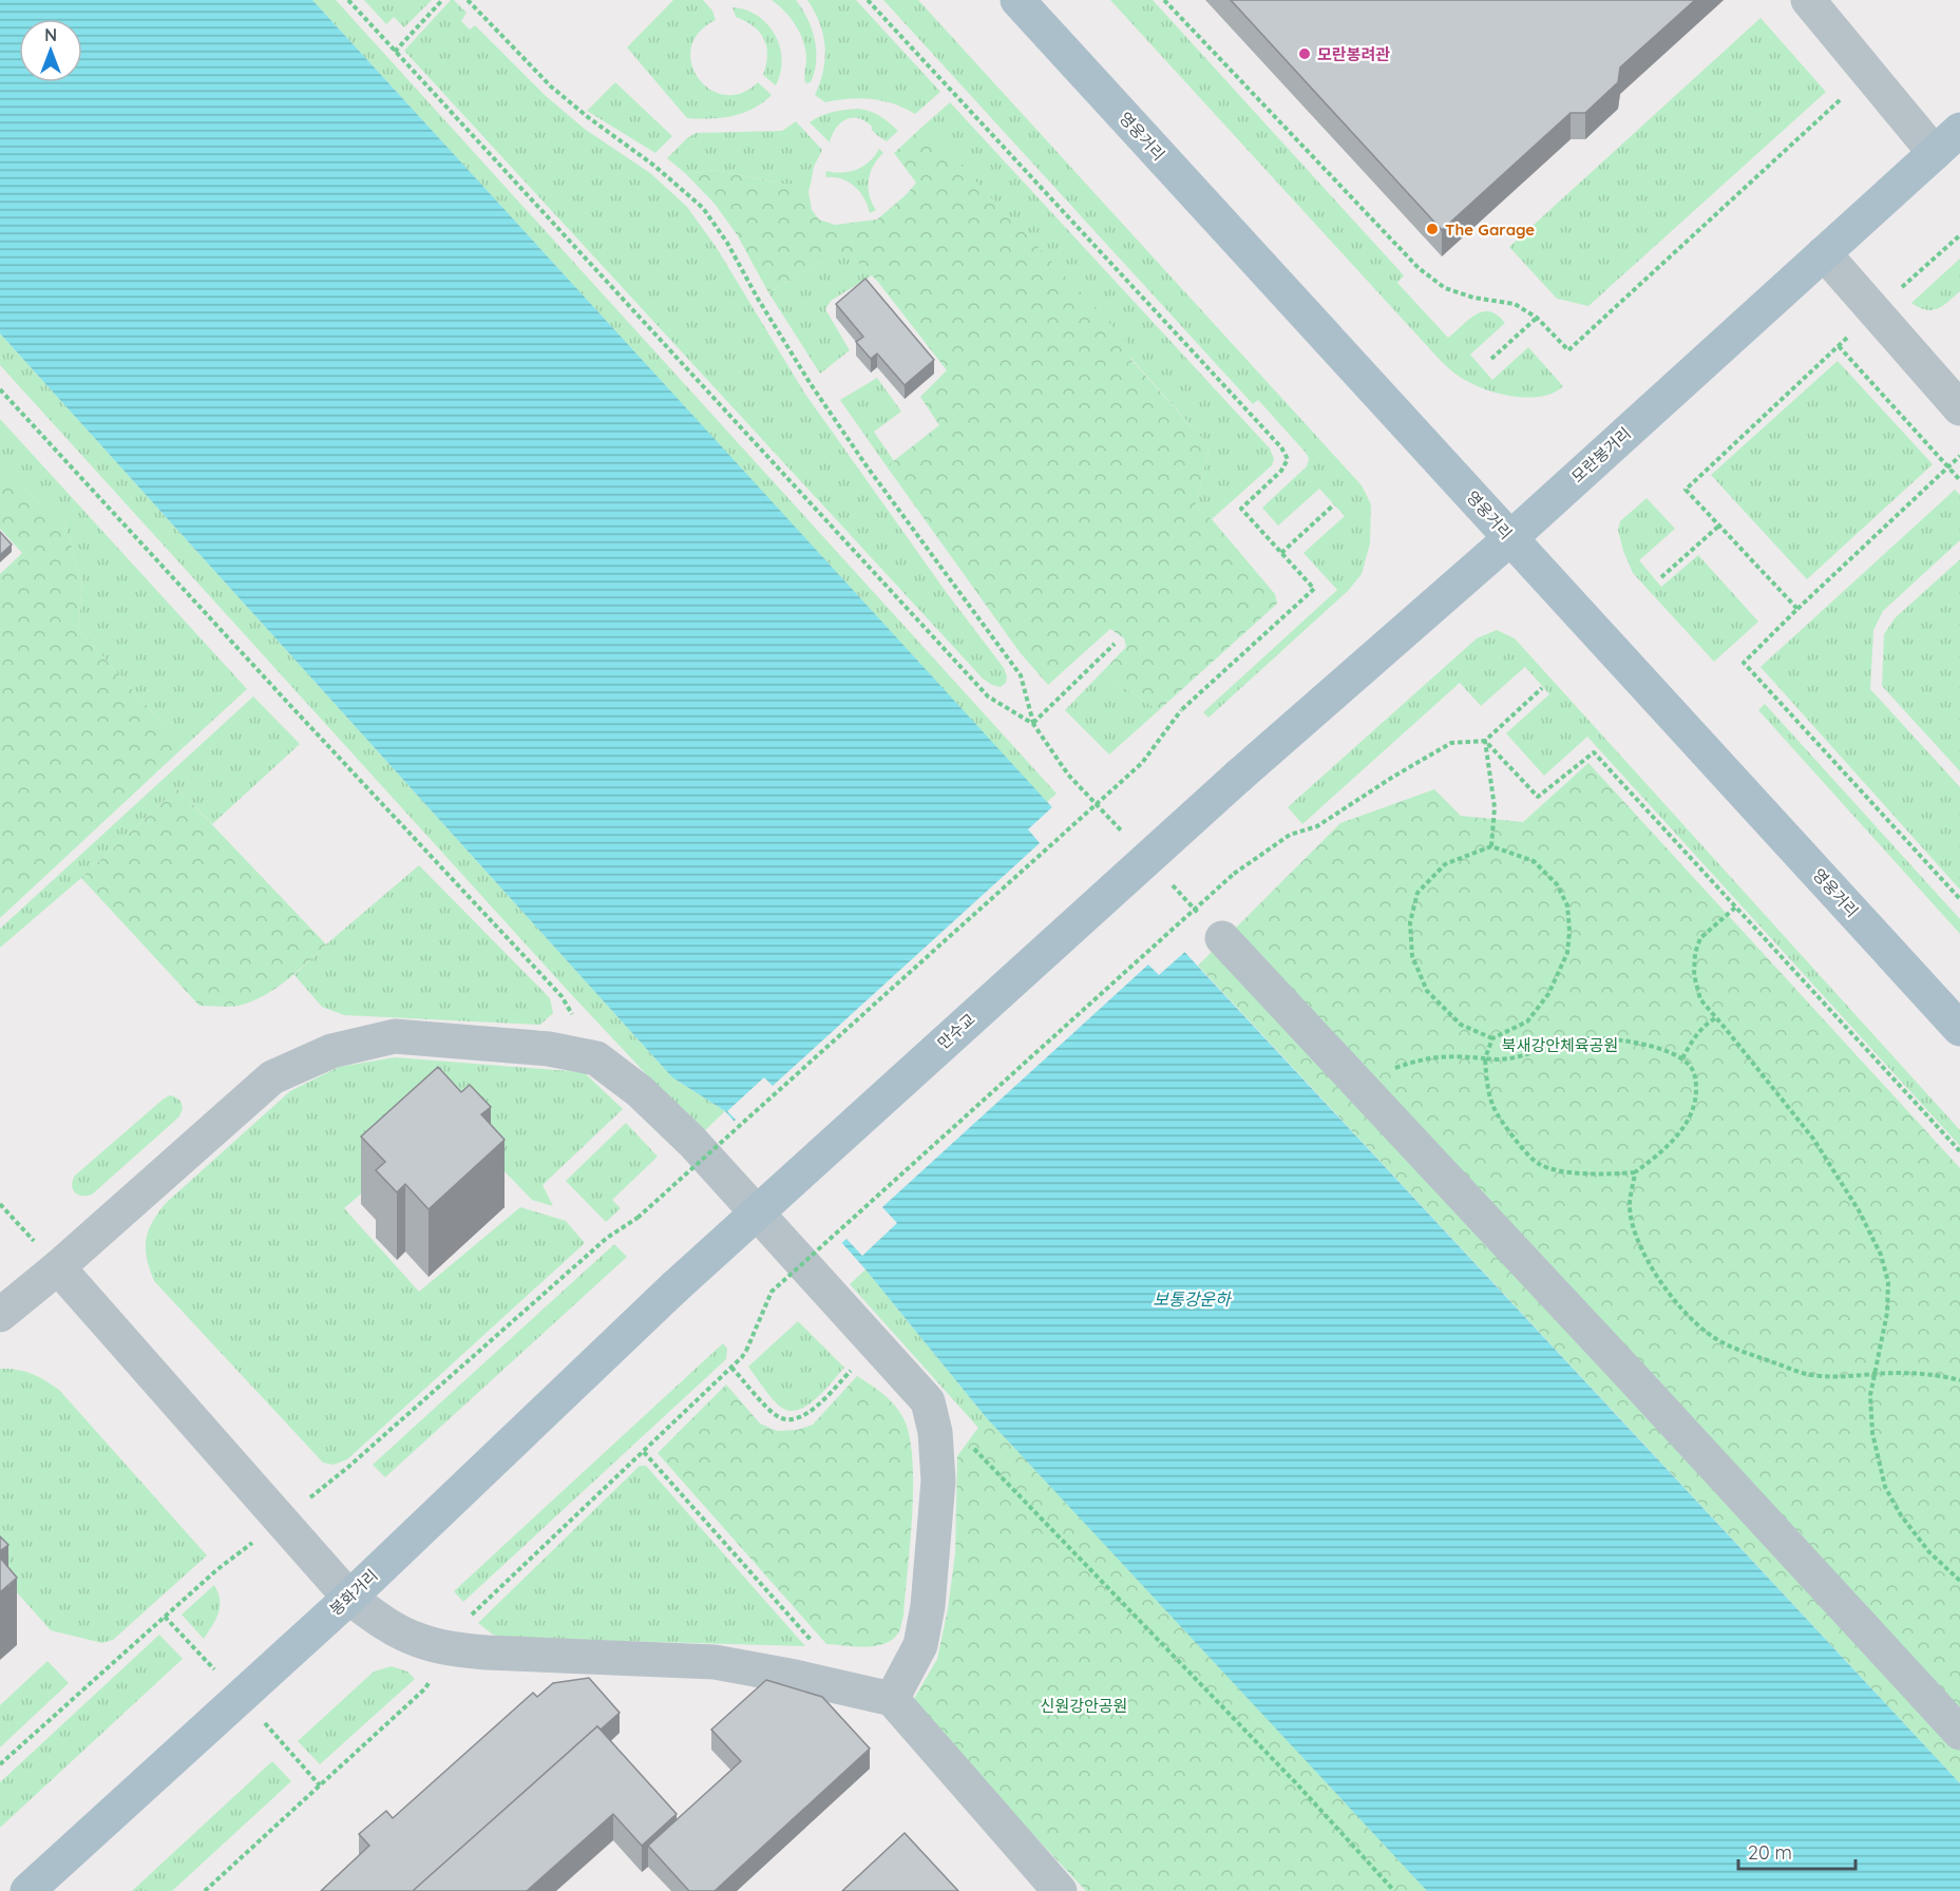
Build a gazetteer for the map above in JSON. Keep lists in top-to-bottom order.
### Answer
{
  "streets": {
    "main road": [
      "영웅거리",
      "모란봉거리",
      "만수교",
      "봉화거리"
    ]
  },
  "crossings": [
    ["영웅거리", "모란봉거리"],
    ["모란봉거리", "만수교"],
    ["만수교", "봉화거리"]
  ],
  "water": ["보통강운하"],
  "parks": ["북새강안체육공원", "신원강안공원"],
  "places": ["모란봉려관", "The Garage"],
  "scale_bar": "20 m",
  "north": "top"
}
